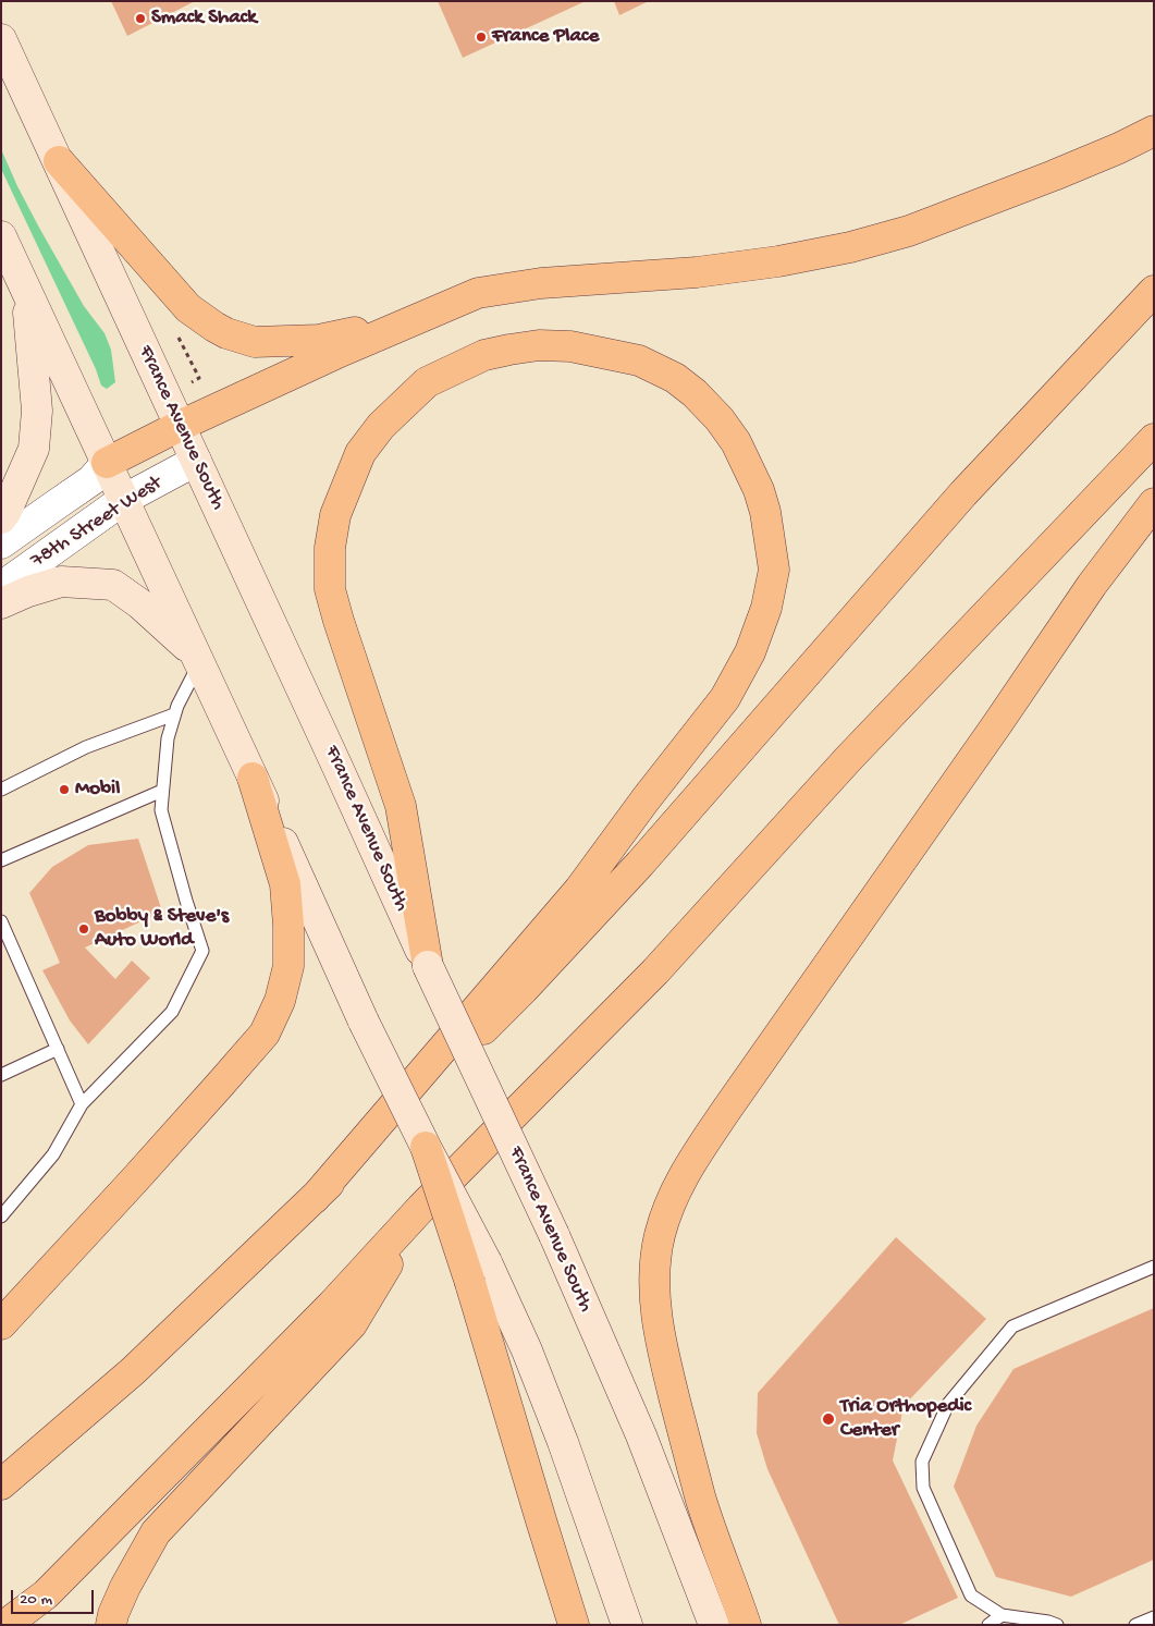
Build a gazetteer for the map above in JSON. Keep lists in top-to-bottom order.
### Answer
{
  "streets": {
    "main road": ["France Avenue South"],
    "street": ["78th Street West"]
  },
  "crossings": [
    ["France Avenue South", "78th Street West"]
  ],
  "places": [
    "Smack Shack",
    "France Place",
    "Mobil",
    "Bobby & Steve's Auto World",
    "Tria Orthopedic Center"
  ],
  "scale_bar": "20 m"
}
